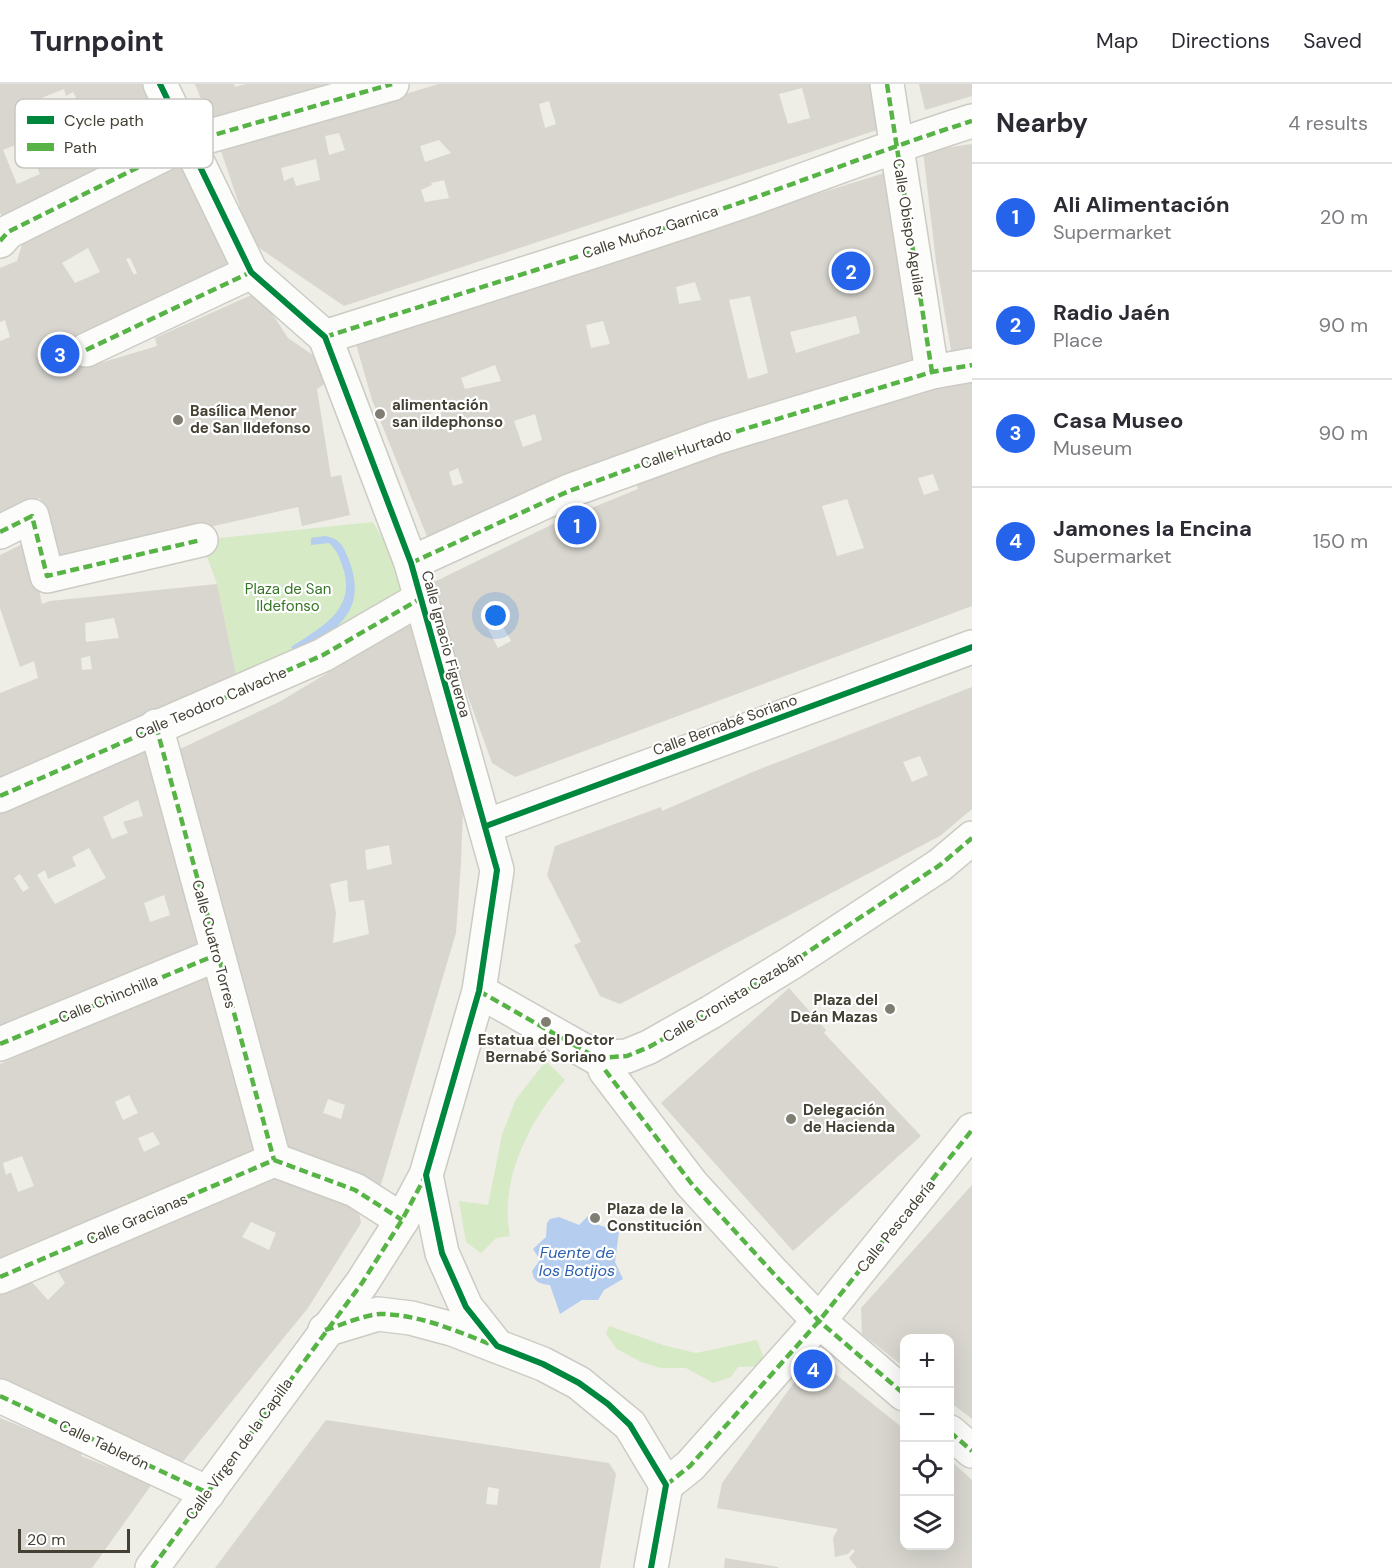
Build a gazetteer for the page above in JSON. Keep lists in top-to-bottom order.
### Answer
{
  "streets": {
    "street": [
      "Calle Obispo Aguilar",
      "Calle Muñoz Garnica",
      "Calle Hurtado",
      "Calle Ignacio Figueroa",
      "Calle Teodoro Calvache",
      "Calle Bernabé Soriano",
      "Calle Cuatro Torres",
      "Calle Cronista Cazabán",
      "Calle Chinchilla",
      "Calle Gracianas",
      "Calle Pescadería",
      "Calle Tablerón",
      "Calle Virgen de la Capilla"
    ]
  },
  "crossings": [
    ["Calle Obispo Aguilar", "Calle Muñoz Garnica"],
    ["Calle Obispo Aguilar", "Calle Hurtado"],
    ["Calle Muñoz Garnica", "Calle Ignacio Figueroa"],
    ["Calle Hurtado", "Calle Ignacio Figueroa"],
    ["Calle Ignacio Figueroa", "Calle Bernabé Soriano"],
    ["Calle Ignacio Figueroa", "Calle Cronista Cazabán"],
    ["Calle Teodoro Calvache", "Calle Cuatro Torres"],
    ["Calle Cuatro Torres", "Calle Chinchilla"],
    ["Calle Cuatro Torres", "Calle Gracianas"],
    ["Calle Tablerón", "Calle Virgen de la Capilla"]
  ],
  "water": ["Fuente de los Botijos"],
  "parks": ["Plaza de San Ildefonso"],
  "places": [
    "alimentación san ildephonso",
    "Basílica Menor de San Ildefonso",
    "Plaza del Deán Mazas",
    "Estatua del Doctor Bernabé Soriano",
    "Delegación de Hacienda",
    "Plaza de la Constitución"
  ],
  "legend": ["Cycle path", "Path"],
  "scale_bar": "20 m",
  "page": {
    "header": "Turnpoint",
    "nav": ["Map", "Directions", "Saved"],
    "heading": ["Nearby", "4 results"],
    "list": [
      {
        "mark": "1",
        "name": "Ali Alimentación",
        "note": "Supermarket",
        "value": "20 m"
      },
      {
        "mark": "2",
        "name": "Radio Jaén",
        "note": "Place",
        "value": "90 m"
      },
      {
        "mark": "3",
        "name": "Casa Museo",
        "note": "Museum",
        "value": "90 m"
      },
      {
        "mark": "4",
        "name": "Jamones la Encina",
        "note": "Supermarket",
        "value": "150 m"
      }
    ],
    "pins": [
      "2",
      "3",
      "1",
      "4"
    ],
    "map_buttons": ["+", "−"],
    "scale": "20 m"
  }
}
